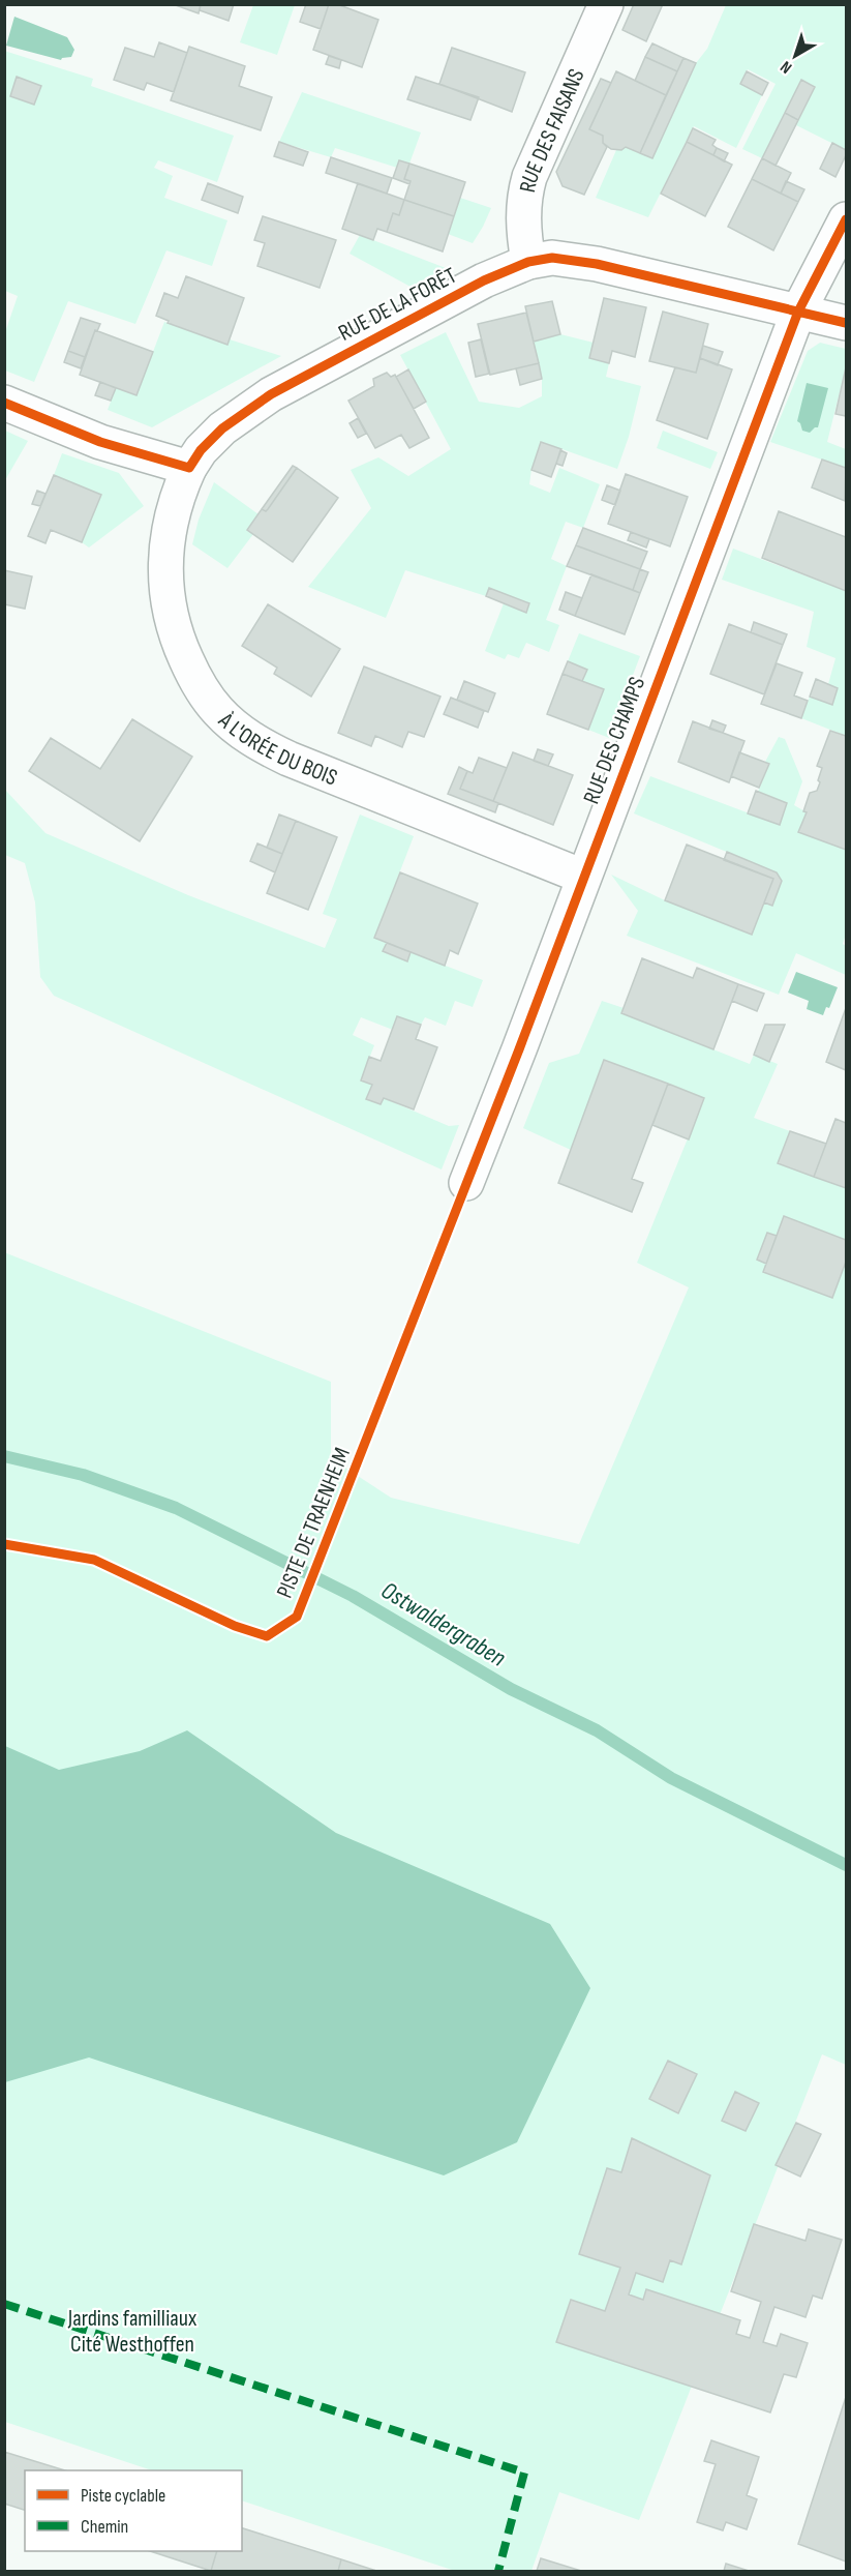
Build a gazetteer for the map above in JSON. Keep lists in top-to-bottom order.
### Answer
{
  "streets": {
    "street": [
      "RUE DES FAISANS",
      "RUE DE LA FORÊT",
      "RUE DES CHAMPS",
      "À L'ORÉE DU BOIS"
    ],
    "cycle path": ["PISTE DE TRAENHEIM"]
  },
  "crossings": [
    ["RUE DES FAISANS", "RUE DE LA FORÊT"],
    ["RUE DE LA FORÊT", "RUE DES CHAMPS"],
    ["RUE DE LA FORÊT", "À L'ORÉE DU BOIS"],
    ["RUE DES CHAMPS", "À L'ORÉE DU BOIS"]
  ],
  "water": ["Ostwaldergraben"],
  "parks": ["Jardins familliaux Cité Westhoffen"],
  "legend": ["Piste cyclable", "Chemin"],
  "north": "bottom left"
}
